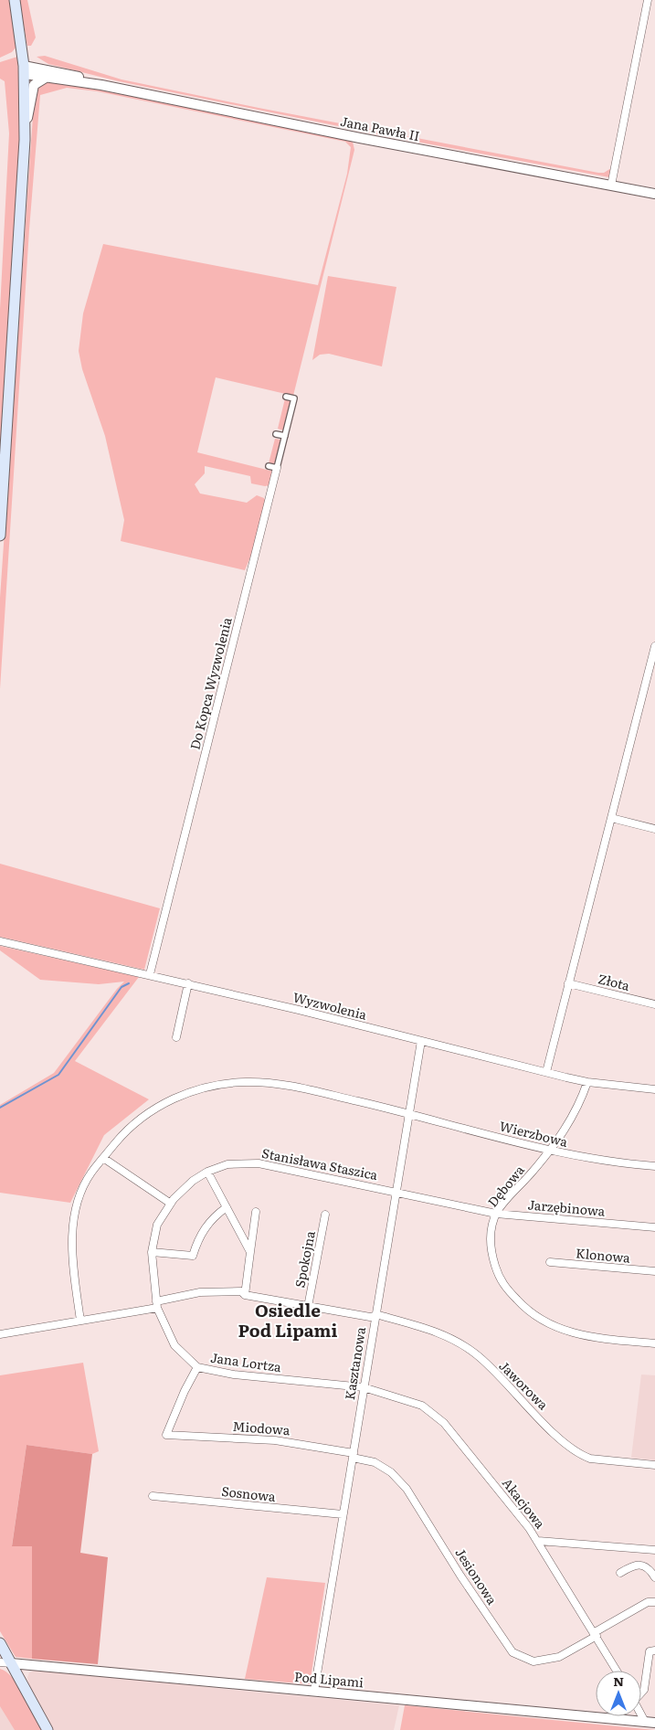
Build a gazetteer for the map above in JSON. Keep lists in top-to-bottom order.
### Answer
{
  "streets": {
    "street": [
      "Jana Pawła II",
      "Do Kopca Wyzwolenia",
      "Złota",
      "Wyzwolenia",
      "Wierzbowa",
      "Stanisława Staszica",
      "Dębowa",
      "Jarzębinowa",
      "Klonowa",
      "Spokojna",
      "Jana Lortza",
      "Kasztanowa",
      "Jaworowa",
      "Miodowa",
      "Sosnowa",
      "Akacjowa",
      "Jesionowa",
      "Pod Lipami"
    ]
  },
  "crossings": [
    ["Do Kopca Wyzwolenia", "Wyzwolenia"],
    ["Wyzwolenia", "Dębowa"],
    ["Wyzwolenia", "Kasztanowa"],
    ["Wierzbowa", "Dębowa"],
    ["Wierzbowa", "Kasztanowa"],
    ["Stanisława Staszica", "Jarzębinowa"],
    ["Stanisława Staszica", "Jana Lortza"],
    ["Stanisława Staszica", "Kasztanowa"],
    ["Stanisława Staszica", "Jaworowa"],
    ["Dębowa", "Jarzębinowa"],
    ["Jarzębinowa", "Kasztanowa"],
    ["Spokojna", "Jaworowa"],
    ["Jana Lortza", "Kasztanowa"],
    ["Jana Lortza", "Jaworowa"],
    ["Jana Lortza", "Miodowa"],
    ["Jana Lortza", "Akacjowa"],
    ["Kasztanowa", "Jaworowa"],
    ["Kasztanowa", "Miodowa"],
    ["Kasztanowa", "Sosnowa"],
    ["Kasztanowa", "Akacjowa"],
    ["Kasztanowa", "Jesionowa"],
    ["Kasztanowa", "Pod Lipami"],
    ["Miodowa", "Jesionowa"],
    ["Akacjowa", "Jesionowa"]
  ],
  "districts": ["Osiedle Pod Lipami"],
  "north": "top"
}
